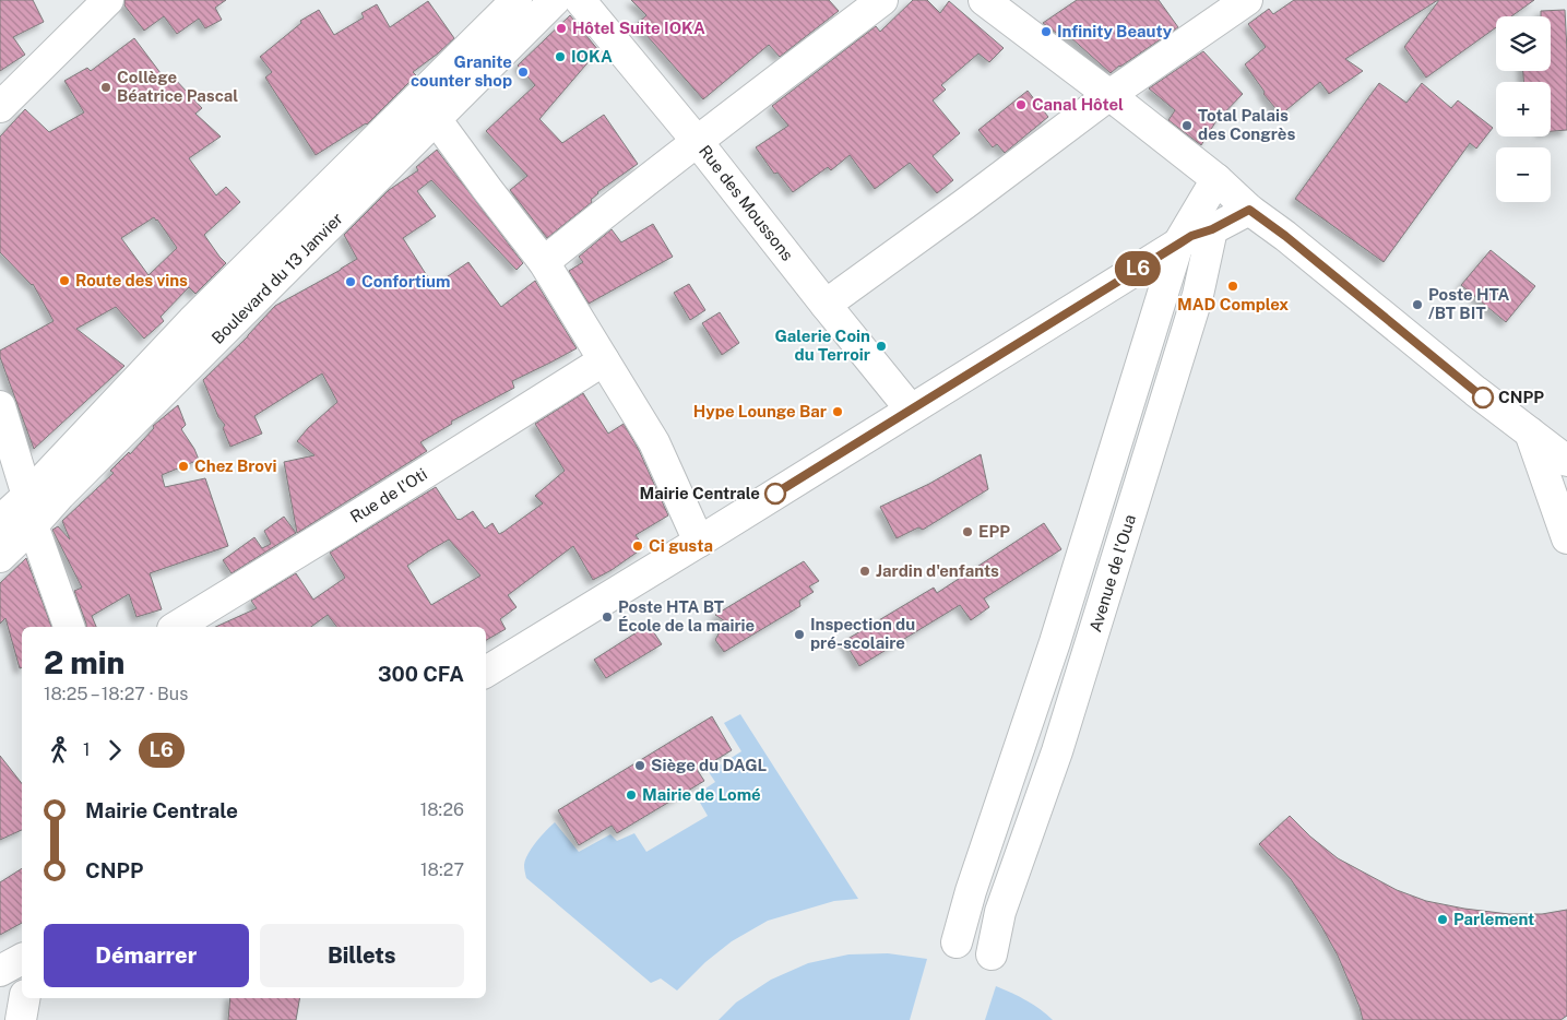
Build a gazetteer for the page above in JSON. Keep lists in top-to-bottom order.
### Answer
{
  "streets": {
    "main road": [
      "Rue des Moussons",
      "Boulevard du 13 Janvier",
      "Rue de l'Oti",
      "Avenue de l'Oua"
    ]
  },
  "places": [
    "Hôtel Suite IOKA",
    "Infinity Beauty",
    "IOKA",
    "Granite counter shop",
    "Collège Béatrice Pascal",
    "Canal Hôtel",
    "Total Palais des Congrès",
    "Route des vins",
    "Confortium",
    "MAD Complex",
    "Poste HTA /BT BIT",
    "Galerie Coin du Terroir",
    "CNPP",
    "Hype Lounge Bar",
    "Chez Brovi",
    "Mairie Centrale",
    "EPP",
    "Ci gusta",
    "Jardin d'enfants",
    "Poste HTA BT École de la mairie",
    "Inspection du pré-scolaire",
    "Siège du DAGL",
    "Mairie de Lomé",
    "Parlement"
  ],
  "lines": ["bus line L6"],
  "page": {
    "on_map": "L6",
    "map_buttons": ["+", "−"],
    "heading": ["2 min", "18:25 – 18:27 · Bus", "300 CFA"],
    "legs": ["1", "L6"],
    "list": [
      {
        "name": "Mairie Centrale",
        "value": "18:26"
      },
      {
        "name": "CNPP",
        "value": "18:27"
      }
    ],
    "buttons": ["Démarrer", "Billets"]
  }
}
